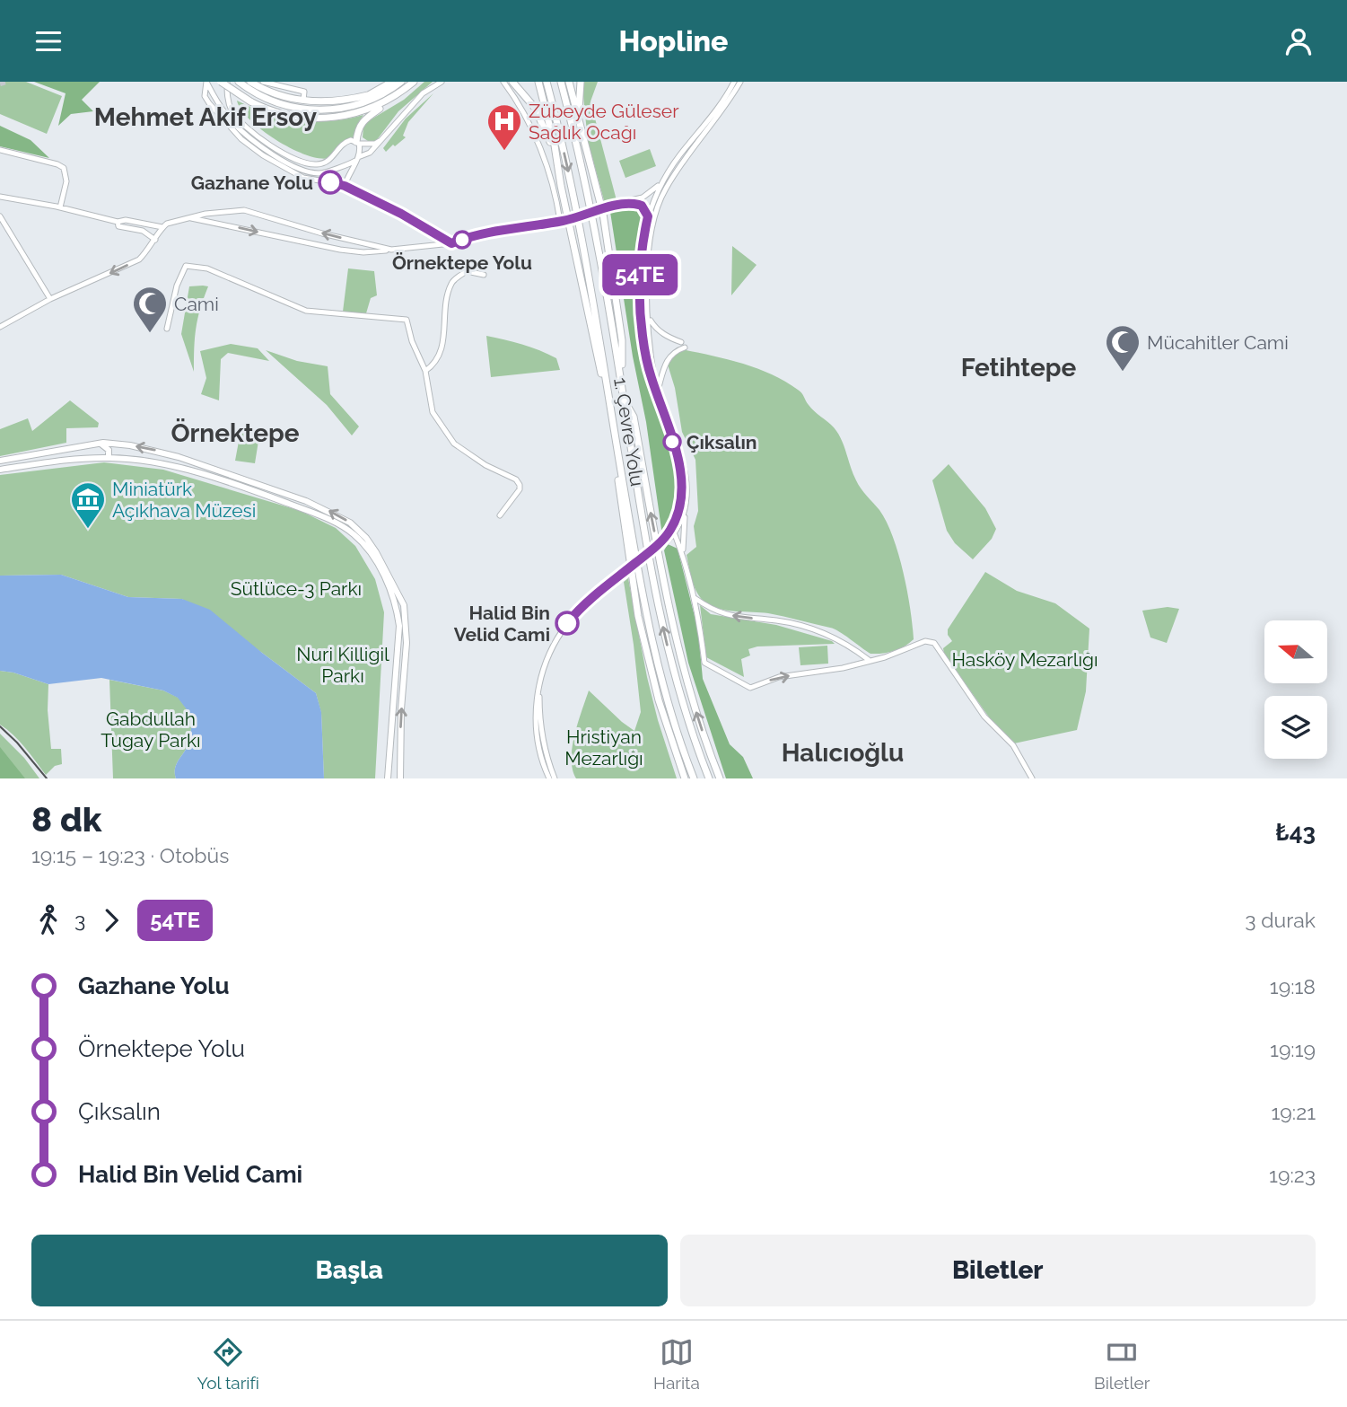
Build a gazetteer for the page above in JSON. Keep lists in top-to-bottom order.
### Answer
{
  "streets": {
    "highway": ["1. Çevre Yolu"]
  },
  "districts": [
    "Mehmet Akif Ersoy",
    "Fetihtepe",
    "Örnektepe",
    "Halıcıoğlu"
  ],
  "parks": [
    "Sütlüce-3 Parkı",
    "Nuri Killigil Parkı",
    "Hasköy Mezarlığı",
    "Gabdullah Tugay Parkı",
    "Hristiyan Mezarlığı"
  ],
  "places": {
    "hospital": ["Zübeyde Güleser Sağlık Ocağı"],
    "other": [
      "Gazhane Yolu",
      "Örnektepe Yolu",
      "Çıksalın",
      "Halid Bin Velid Cami"
    ],
    "mosque": ["Cami", "Mücahitler Cami"],
    "museum": ["Miniatürk Açıkhava Müzesi"]
  },
  "lines": ["bus line 54TE"],
  "north": "left",
  "page": {
    "header": "Hopline",
    "on_map": "54TE",
    "heading": ["8 dk", "19:15 – 19:23 · Otobüs", "₺43"],
    "legs": ["3", "54TE", "3 durak"],
    "list": [
      {
        "name": "Gazhane Yolu",
        "value": "19:18"
      },
      {
        "name": "Örnektepe Yolu",
        "value": "19:19"
      },
      {
        "name": "Çıksalın",
        "value": "19:21"
      },
      {
        "name": "Halid Bin Velid Cami",
        "value": "19:23"
      }
    ],
    "buttons": ["Başla", "Biletler"],
    "tabs": ["Yol tarifi", "Harita", "Biletler"]
  }
}
